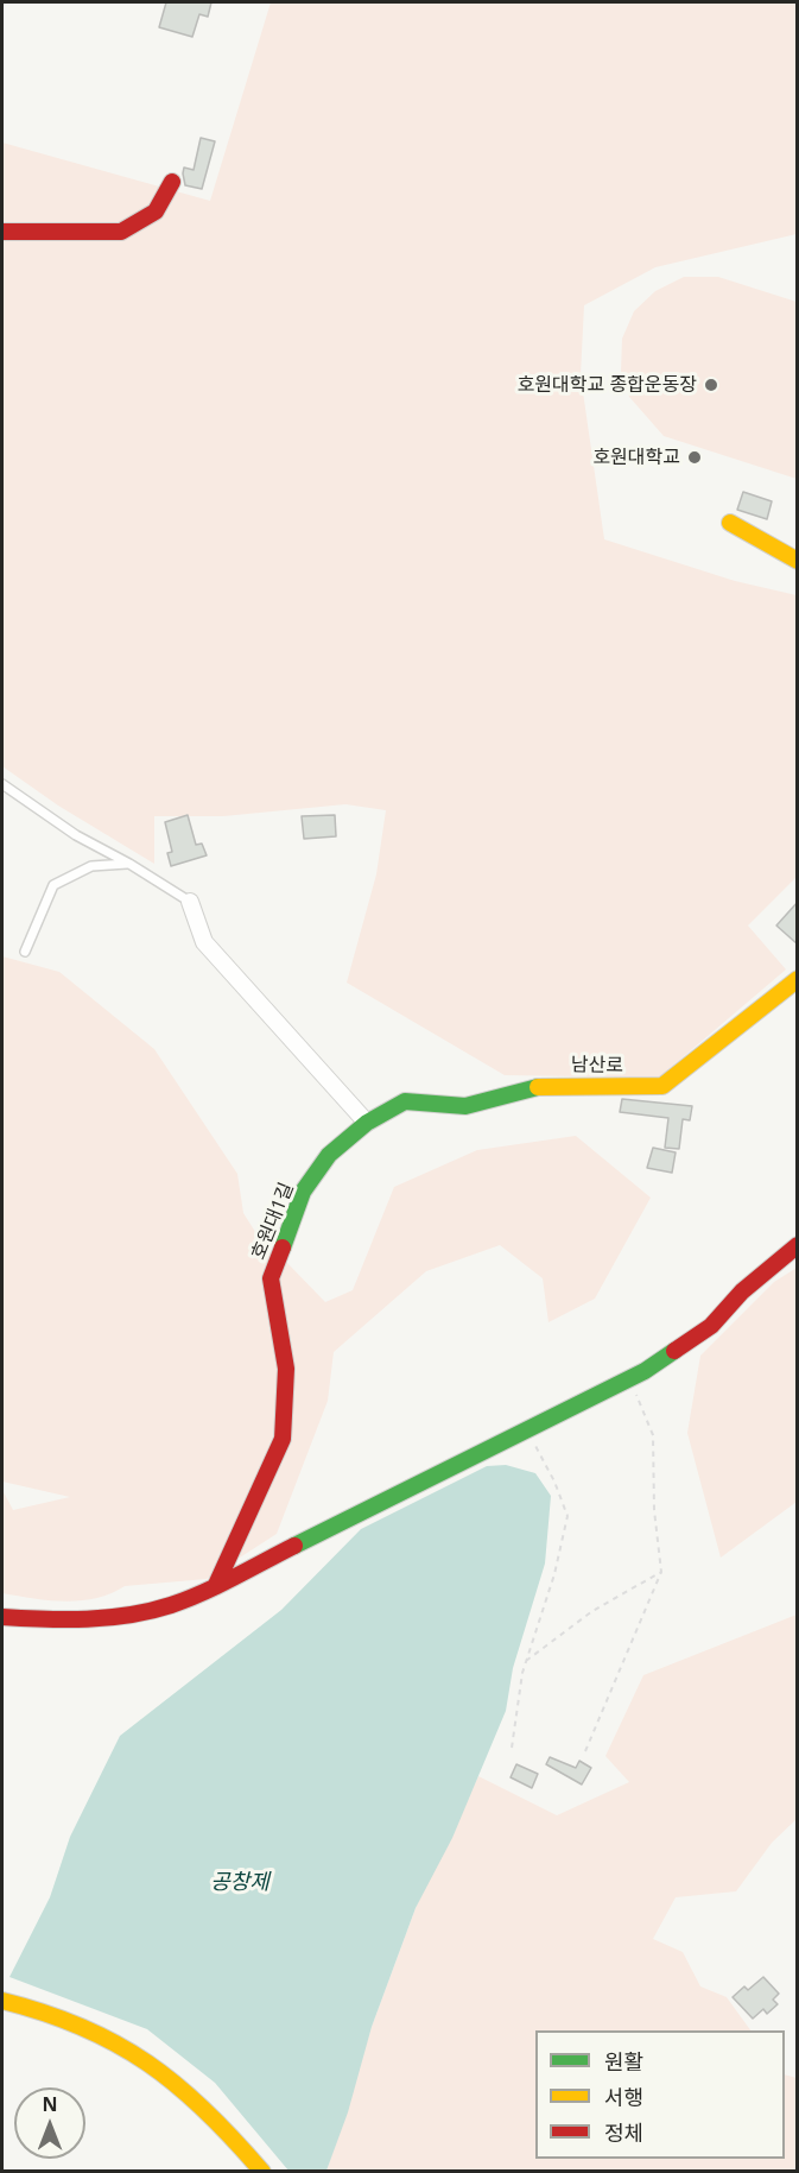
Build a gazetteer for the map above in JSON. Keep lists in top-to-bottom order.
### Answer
{
  "streets": {
    "street": ["남산로", "호원대1길"]
  },
  "crossings": [
    ["남산로", "호원대1길"]
  ],
  "water": ["공창제"],
  "places": ["호원대학교 종합운동장", "호원대학교"],
  "legend": ["원활", "서행", "정체"],
  "north": "top"
}
